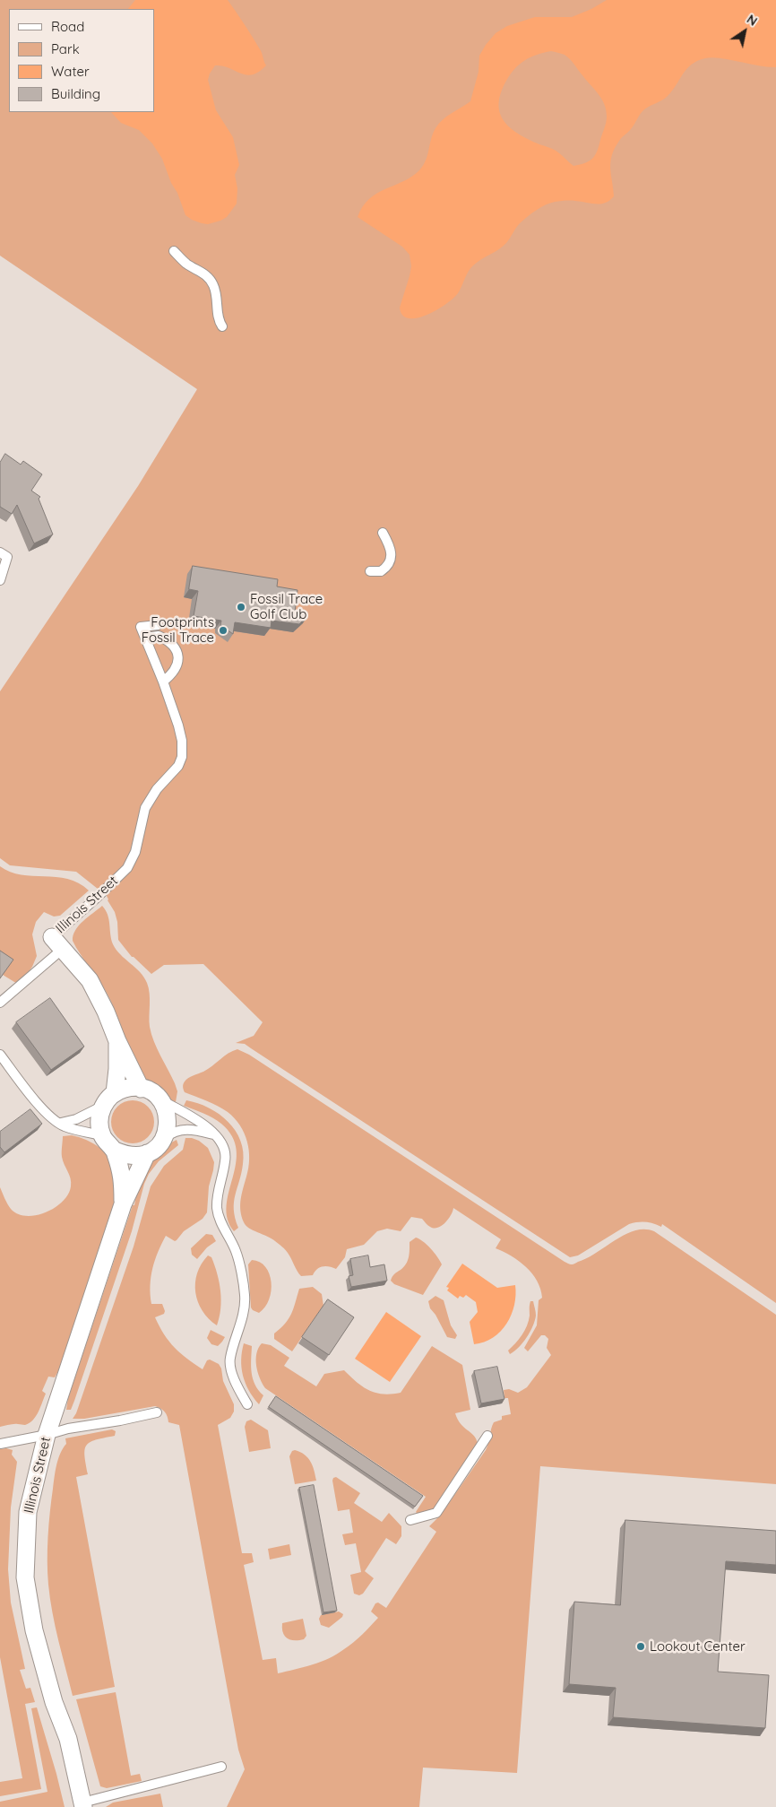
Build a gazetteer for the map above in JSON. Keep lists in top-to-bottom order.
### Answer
{
  "streets": {
    "street": ["Illinois Street"]
  },
  "places": ["Fossil Trace Golf Club", "Footprints Fossil Trace", "Lookout Center"],
  "legend": [
    "Road",
    "Park",
    "Water",
    "Building"
  ],
  "north": "top right"
}
